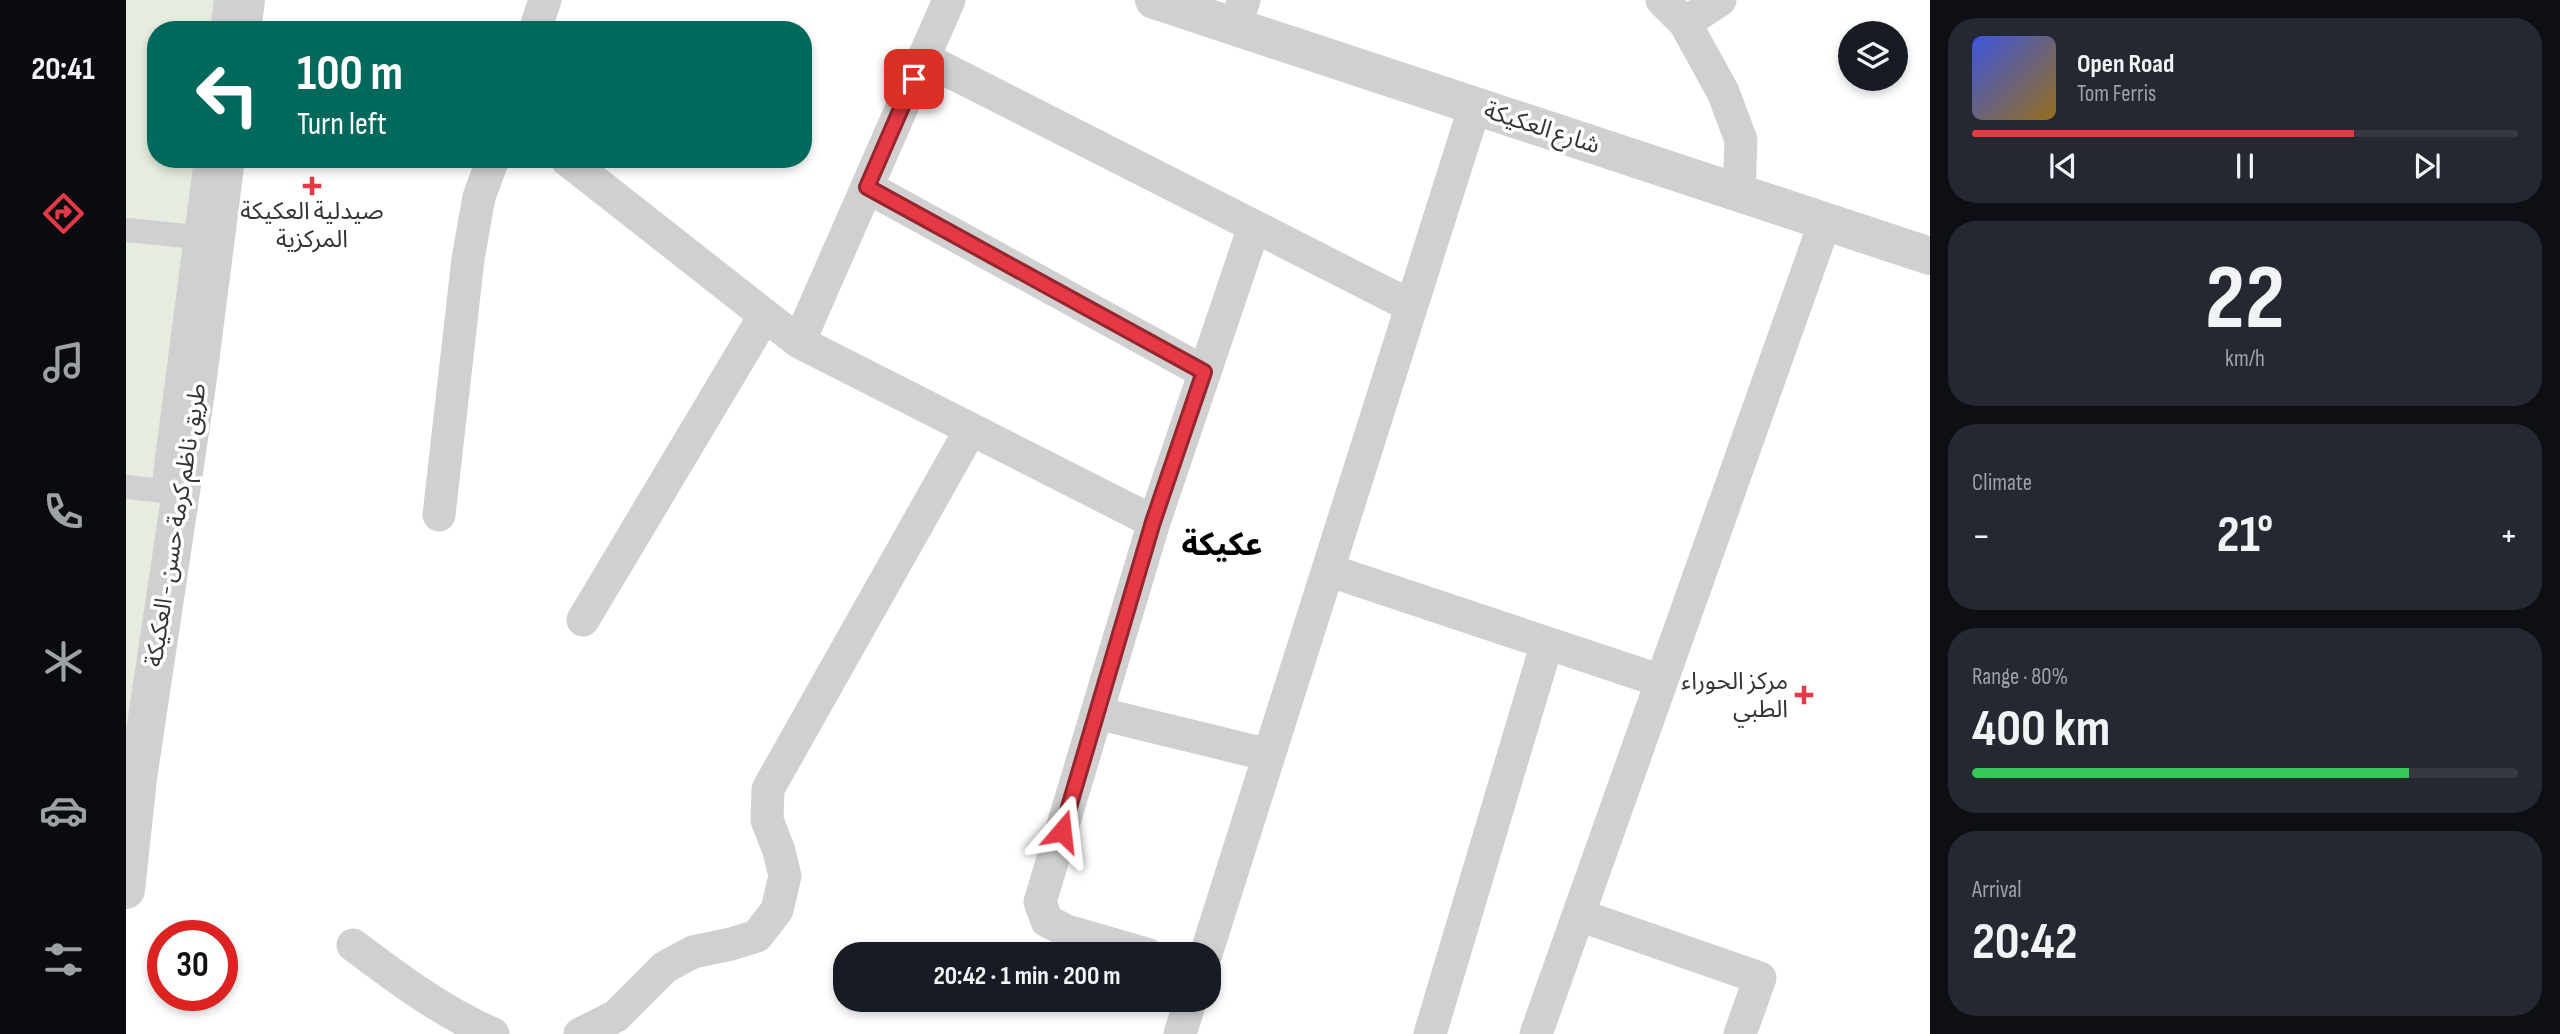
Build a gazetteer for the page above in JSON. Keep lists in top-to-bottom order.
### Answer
{
  "streets": {
    "street": ["شارع العكيكة", "طريق ناظم كرمة حسن - العكيكة"]
  },
  "districts": ["عكيكة"],
  "places": {
    "health": ["صيدلية العكيكة المركزية", "مركز الحوراء الطبي"]
  },
  "page": {
    "tabs": "20:41",
    "turn": ["100 m", "Turn left"],
    "song": ["Open Road", "Tom Ferris"],
    "tile": [
      ["22", "km/h"],
      "Climate",
      ["Range · 80%", "400 km"],
      ["Arrival", "20:42"]
    ],
    "heat": ["−", "21°", "+"],
    "limit": "30",
    "trip": "20:42 · 1 min · 200 m"
  }
}
